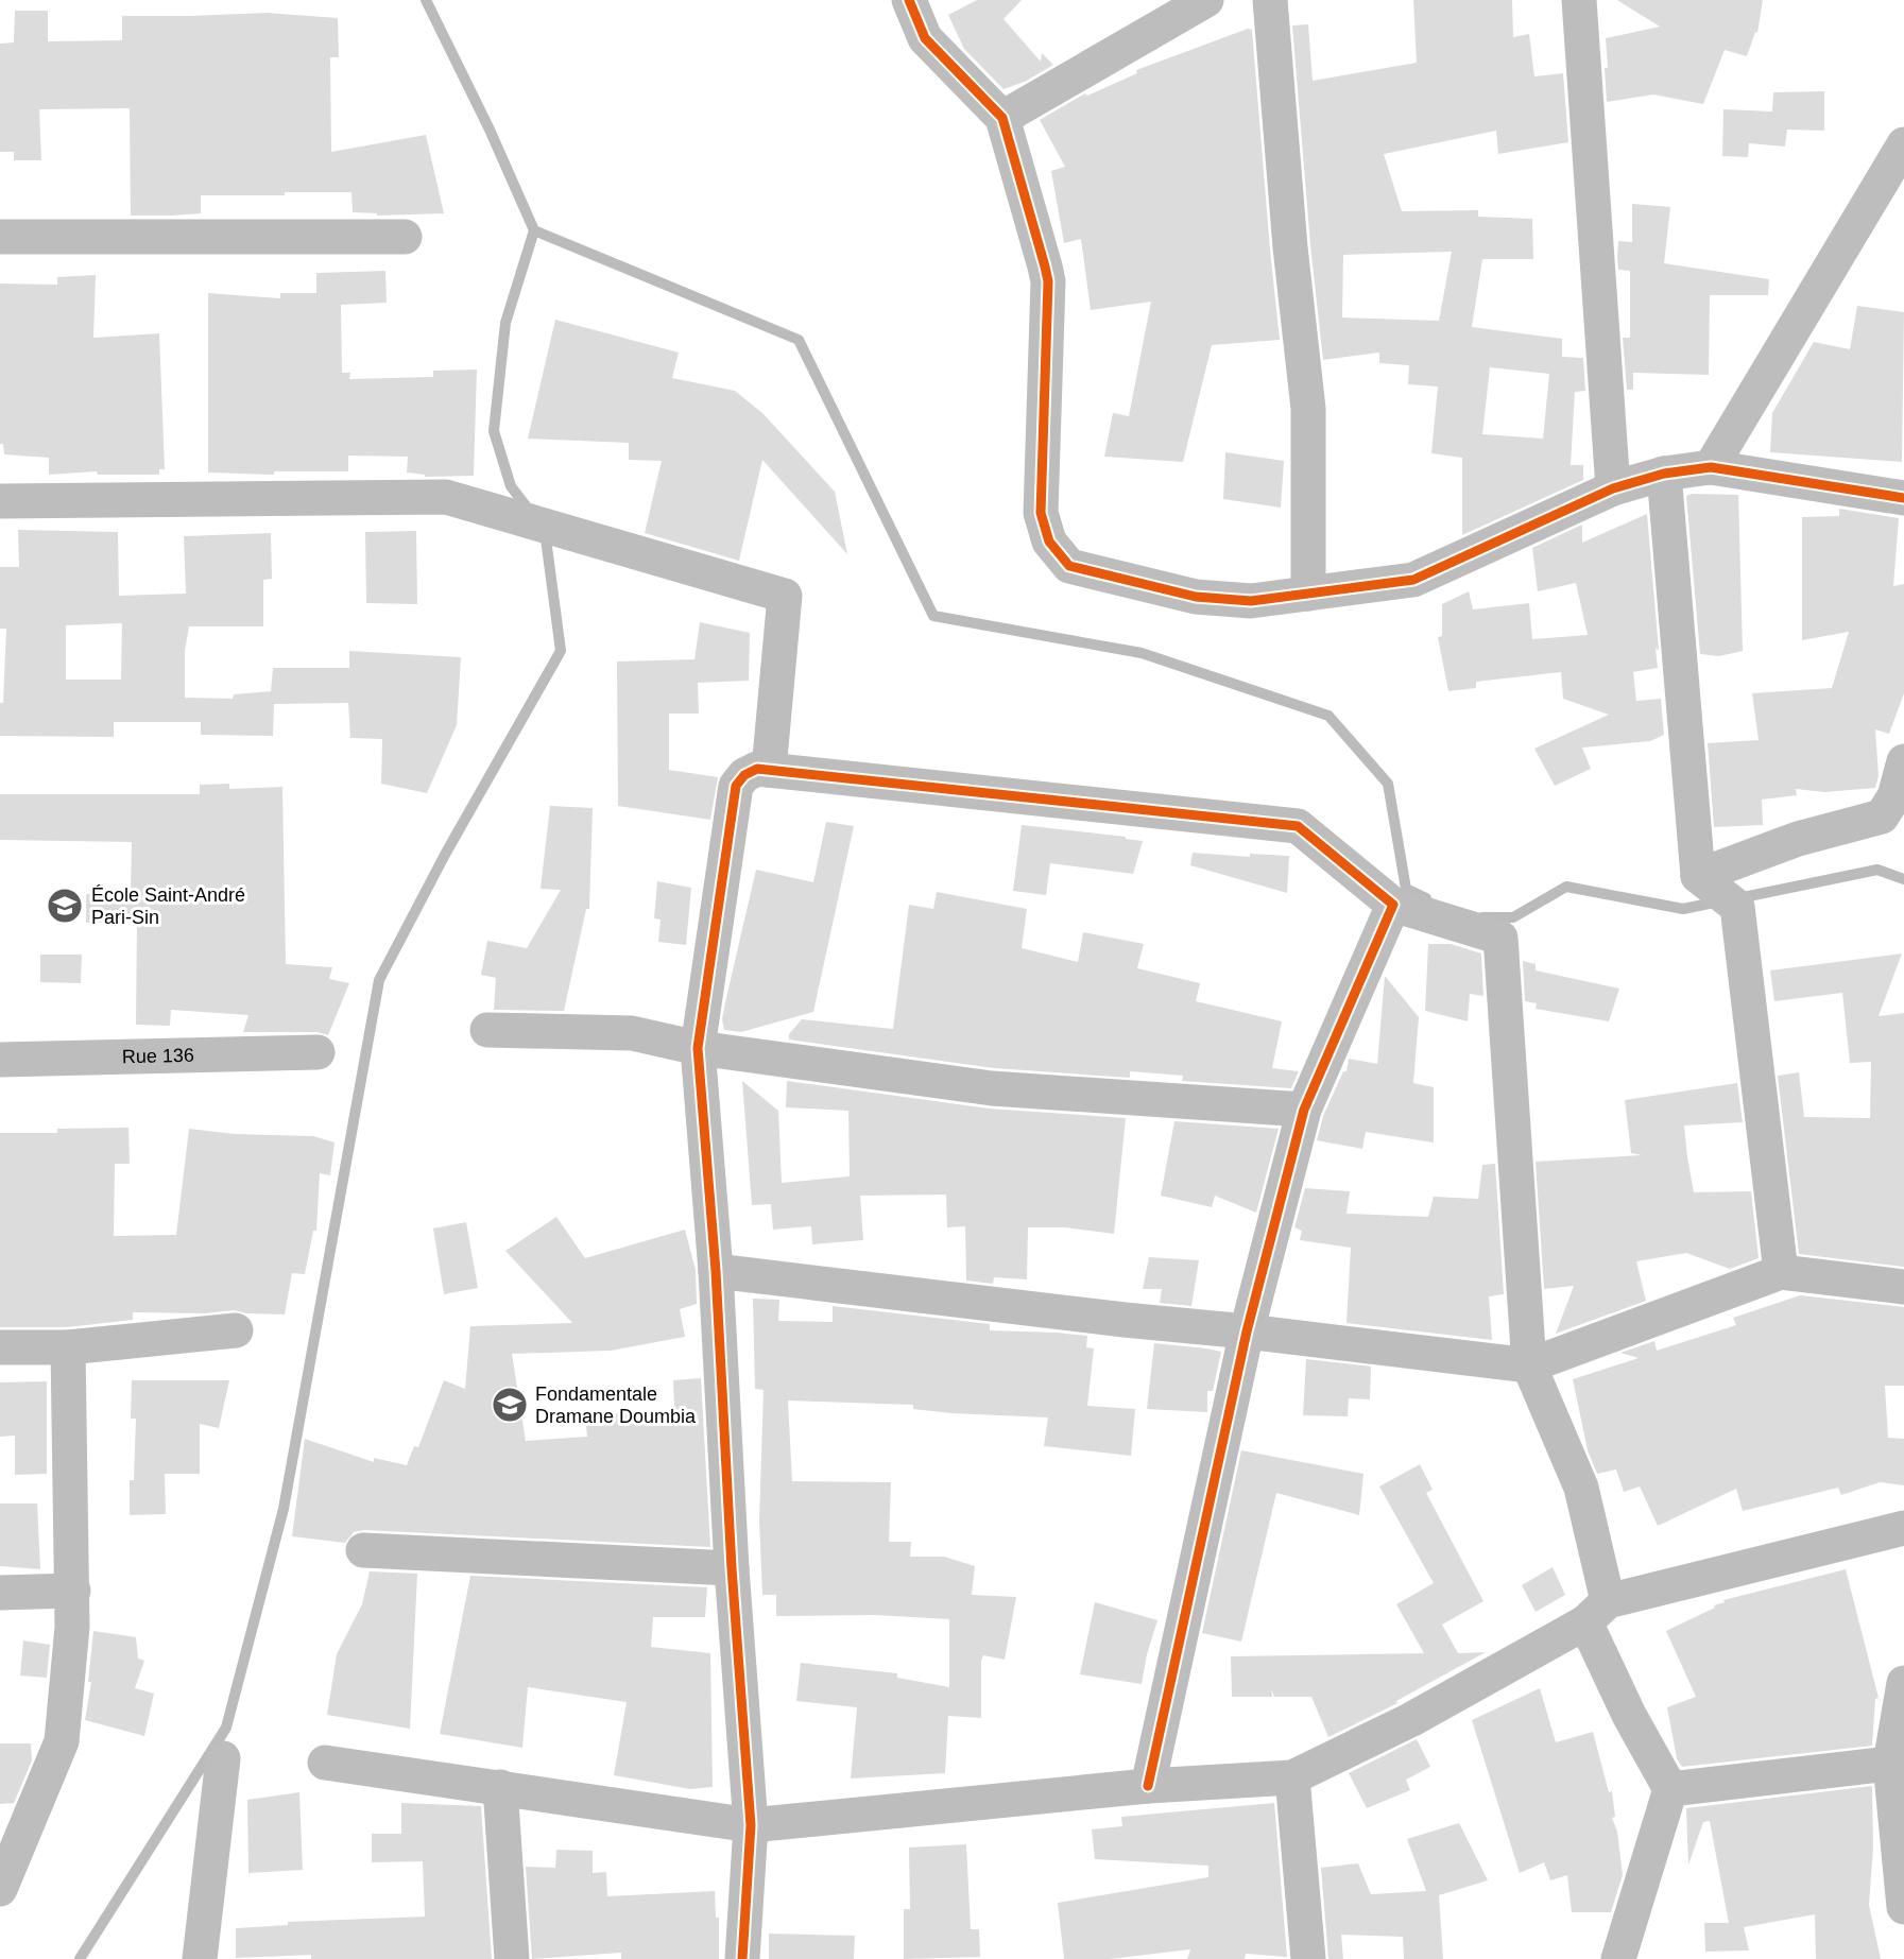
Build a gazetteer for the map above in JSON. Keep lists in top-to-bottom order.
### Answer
{
  "streets": {
    "street": ["Rue 136"]
  },
  "places": {
    "school or university": ["École Saint-André Pari-Sin", "Fondamentale Dramane Doumbia"]
  }
}
